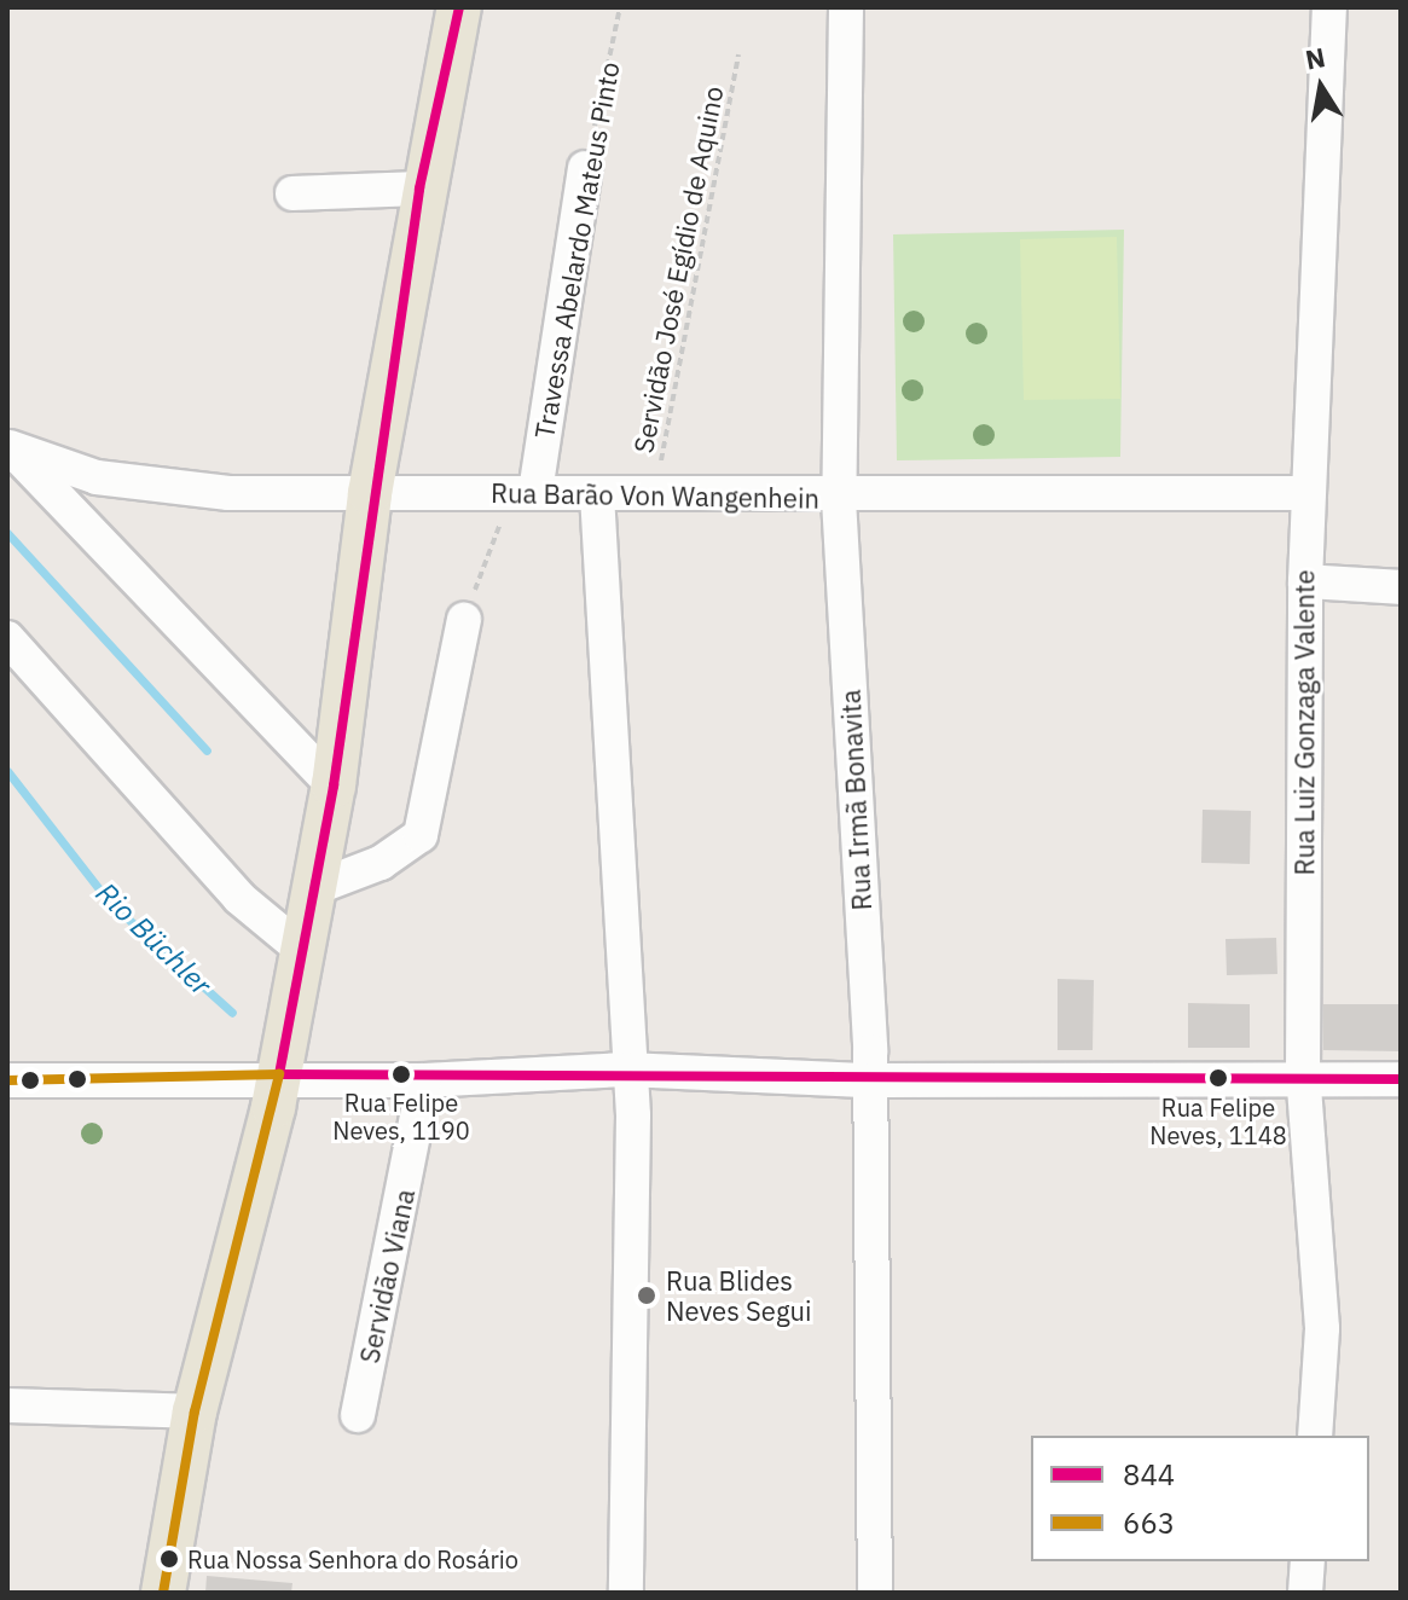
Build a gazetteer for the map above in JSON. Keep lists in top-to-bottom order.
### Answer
{
  "streets": {
    "street": [
      "Travessa Abelardo Mateus Pinto",
      "Rua Barão Von Wangenhein",
      "Rua Luiz Gonzaga Valente",
      "Rua Irmã Bonavita",
      "Servidão Viana"
    ],
    "path": ["Servidão José Egídio de Aquino"]
  },
  "crossings": [
    ["Travessa Abelardo Mateus Pinto", "Rua Barão Von Wangenhein"],
    ["Servidão José Egídio de Aquino", "Rua Barão Von Wangenhein"],
    ["Rua Barão Von Wangenhein", "Rua Luiz Gonzaga Valente"],
    ["Rua Barão Von Wangenhein", "Rua Irmã Bonavita"]
  ],
  "water": ["Rio Büchler"],
  "places": [
    "Rua Felipe Neves, 1190",
    "Rua Felipe Neves, 1148",
    "Rua Blides Neves Segui",
    "Rua Nossa Senhora do Rosário"
  ],
  "lines": ["transit line 844", "transit line 663"],
  "legend": ["844", "663"],
  "north": "top"
}
